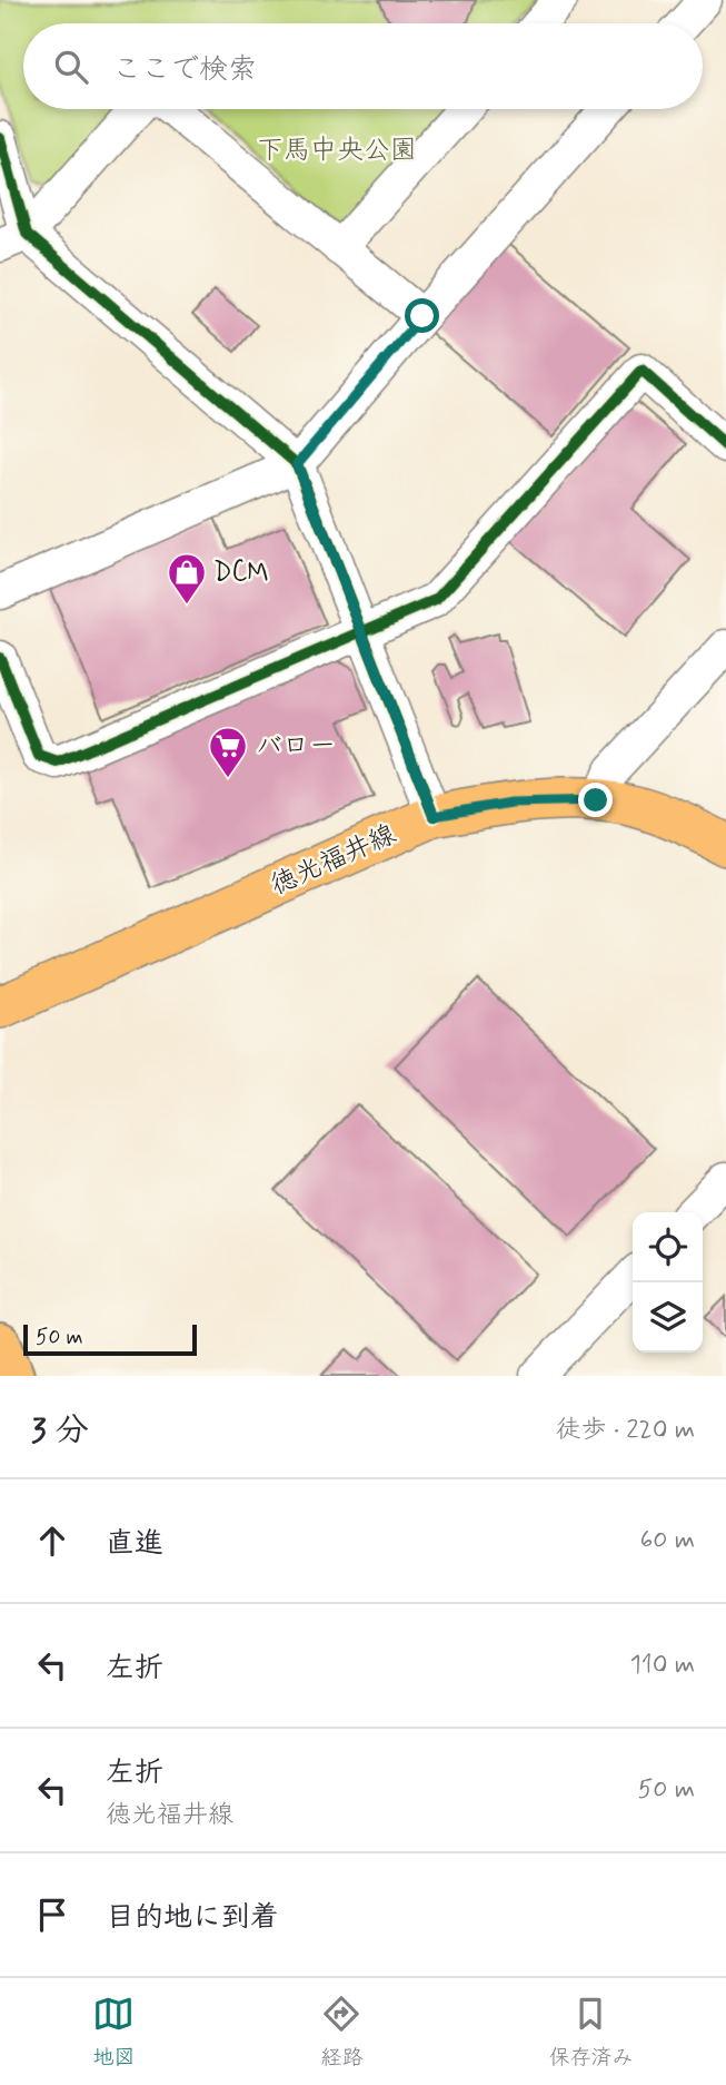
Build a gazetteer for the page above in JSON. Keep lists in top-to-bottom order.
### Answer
{
  "streets": {
    "main road": ["徳光福井線"]
  },
  "parks": ["下馬中央公園"],
  "places": {
    "shop": ["DCM"],
    "supermarket": ["バロー"]
  },
  "scale_bar": "50 m",
  "page": {
    "search": "ここで検索",
    "scale": "50 m",
    "heading": ["3 分", "徒歩 · 220 m"],
    "list": [
      ["直進", "60 m"],
      ["左折", "110 m"],
      ["左折", "徳光福井線", "50 m"],
      "目的地に到着"
    ],
    "nav": ["地図", "経路", "保存済み"]
  }
}
